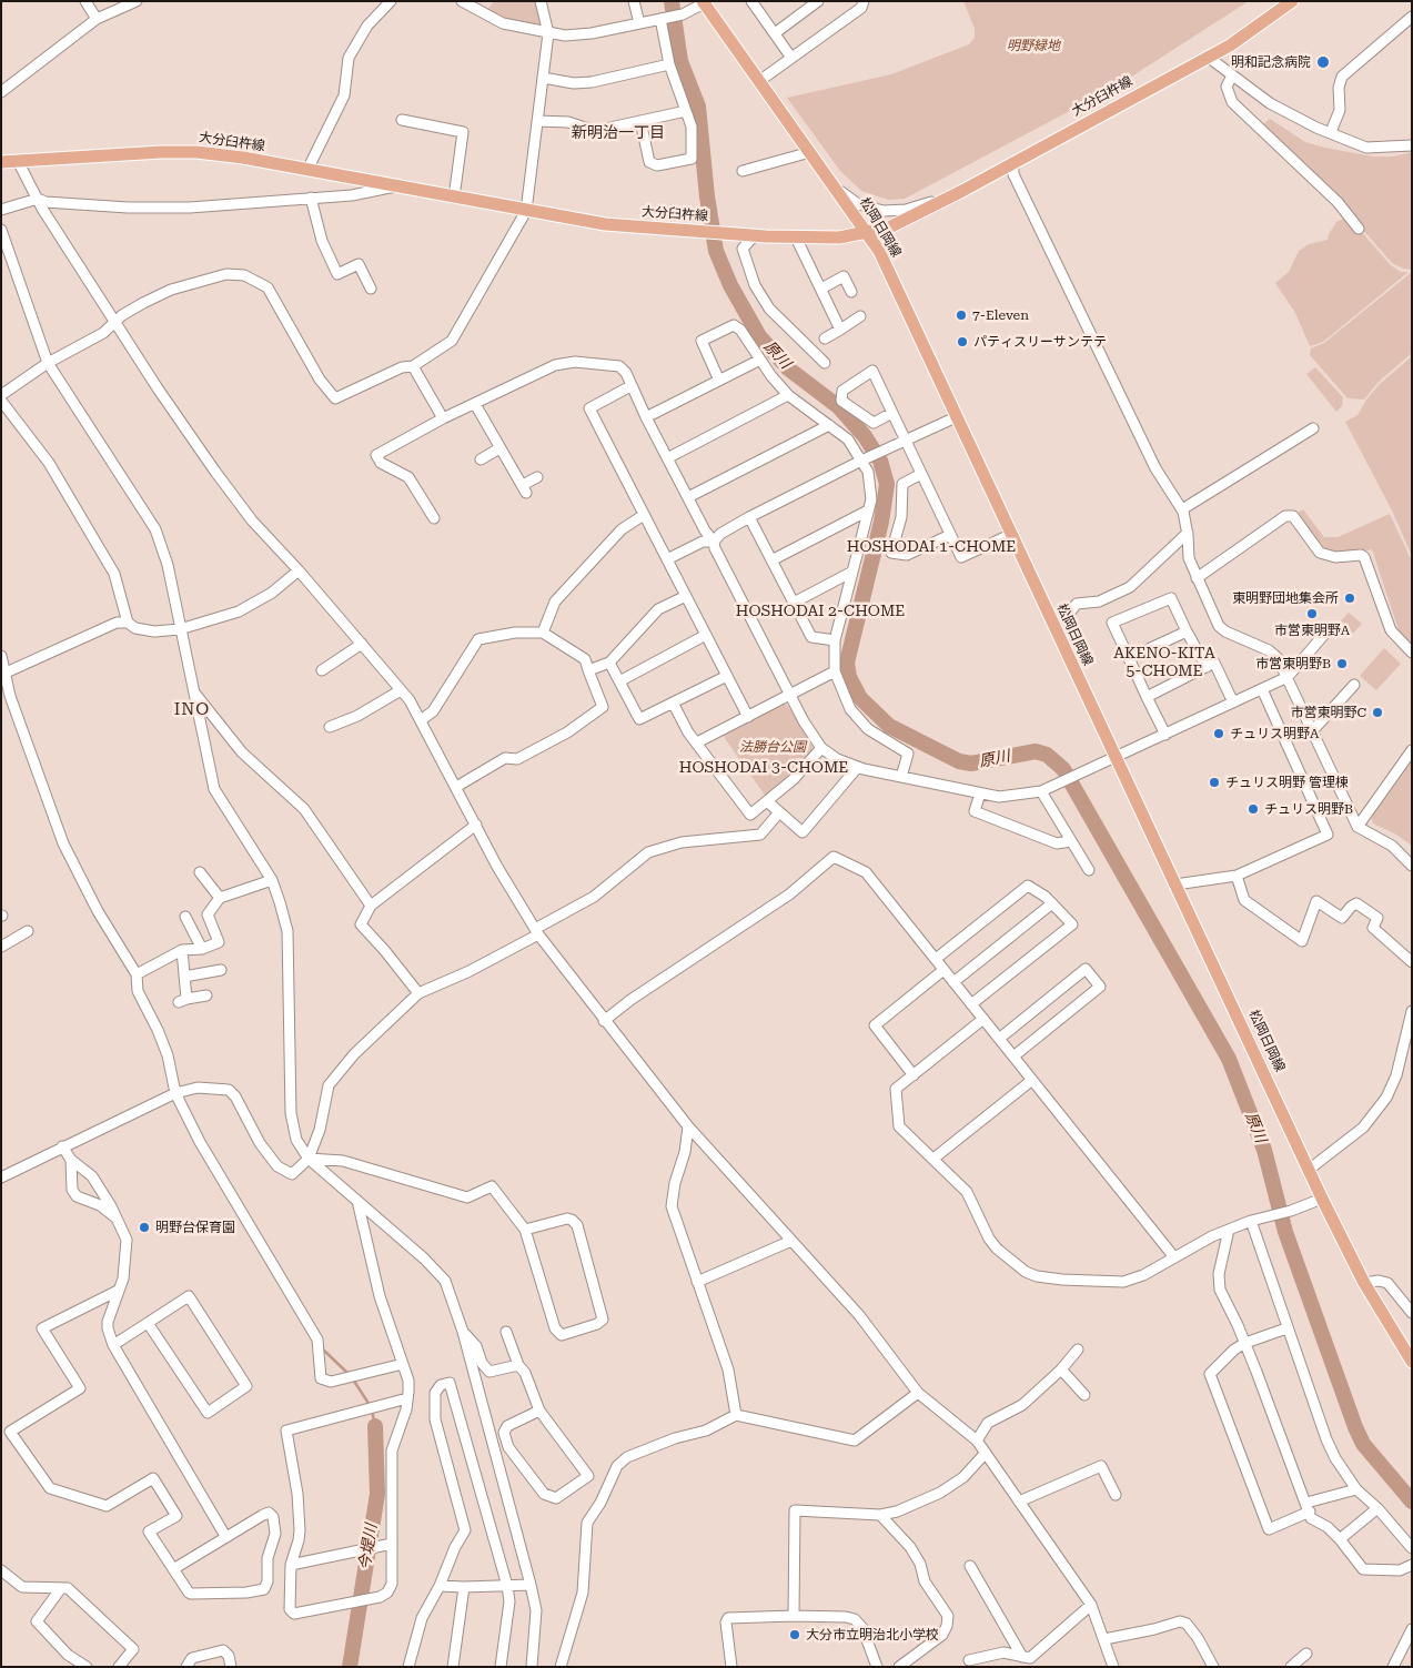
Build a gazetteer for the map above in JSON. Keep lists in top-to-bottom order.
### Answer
{
  "streets": {
    "main road": ["大分臼杵線", "松岡日岡線"]
  },
  "crossings": [
    ["大分臼杵線", "松岡日岡線"]
  ],
  "districts": [
    "新明治一丁目",
    "HOSHODAI 1-CHOME",
    "HOSHODAI 2-CHOME",
    "AKENO-KITA 5-CHOME",
    "INO",
    "HOSHODAI 3-CHOME"
  ],
  "water": ["原川", "今堤川"],
  "parks": ["明野緑地", "法勝台公園"],
  "places": [
    "明和記念病院",
    "7-Eleven",
    "パティスリーサンテテ",
    "東明野団地集会所",
    "市営東明野A",
    "市営東明野B",
    "市営東明野C",
    "チュリス明野A",
    "チュリス明野 管理棟",
    "チュリス明野B",
    "明野台保育園",
    "大分市立明治北小学校"
  ]
}
